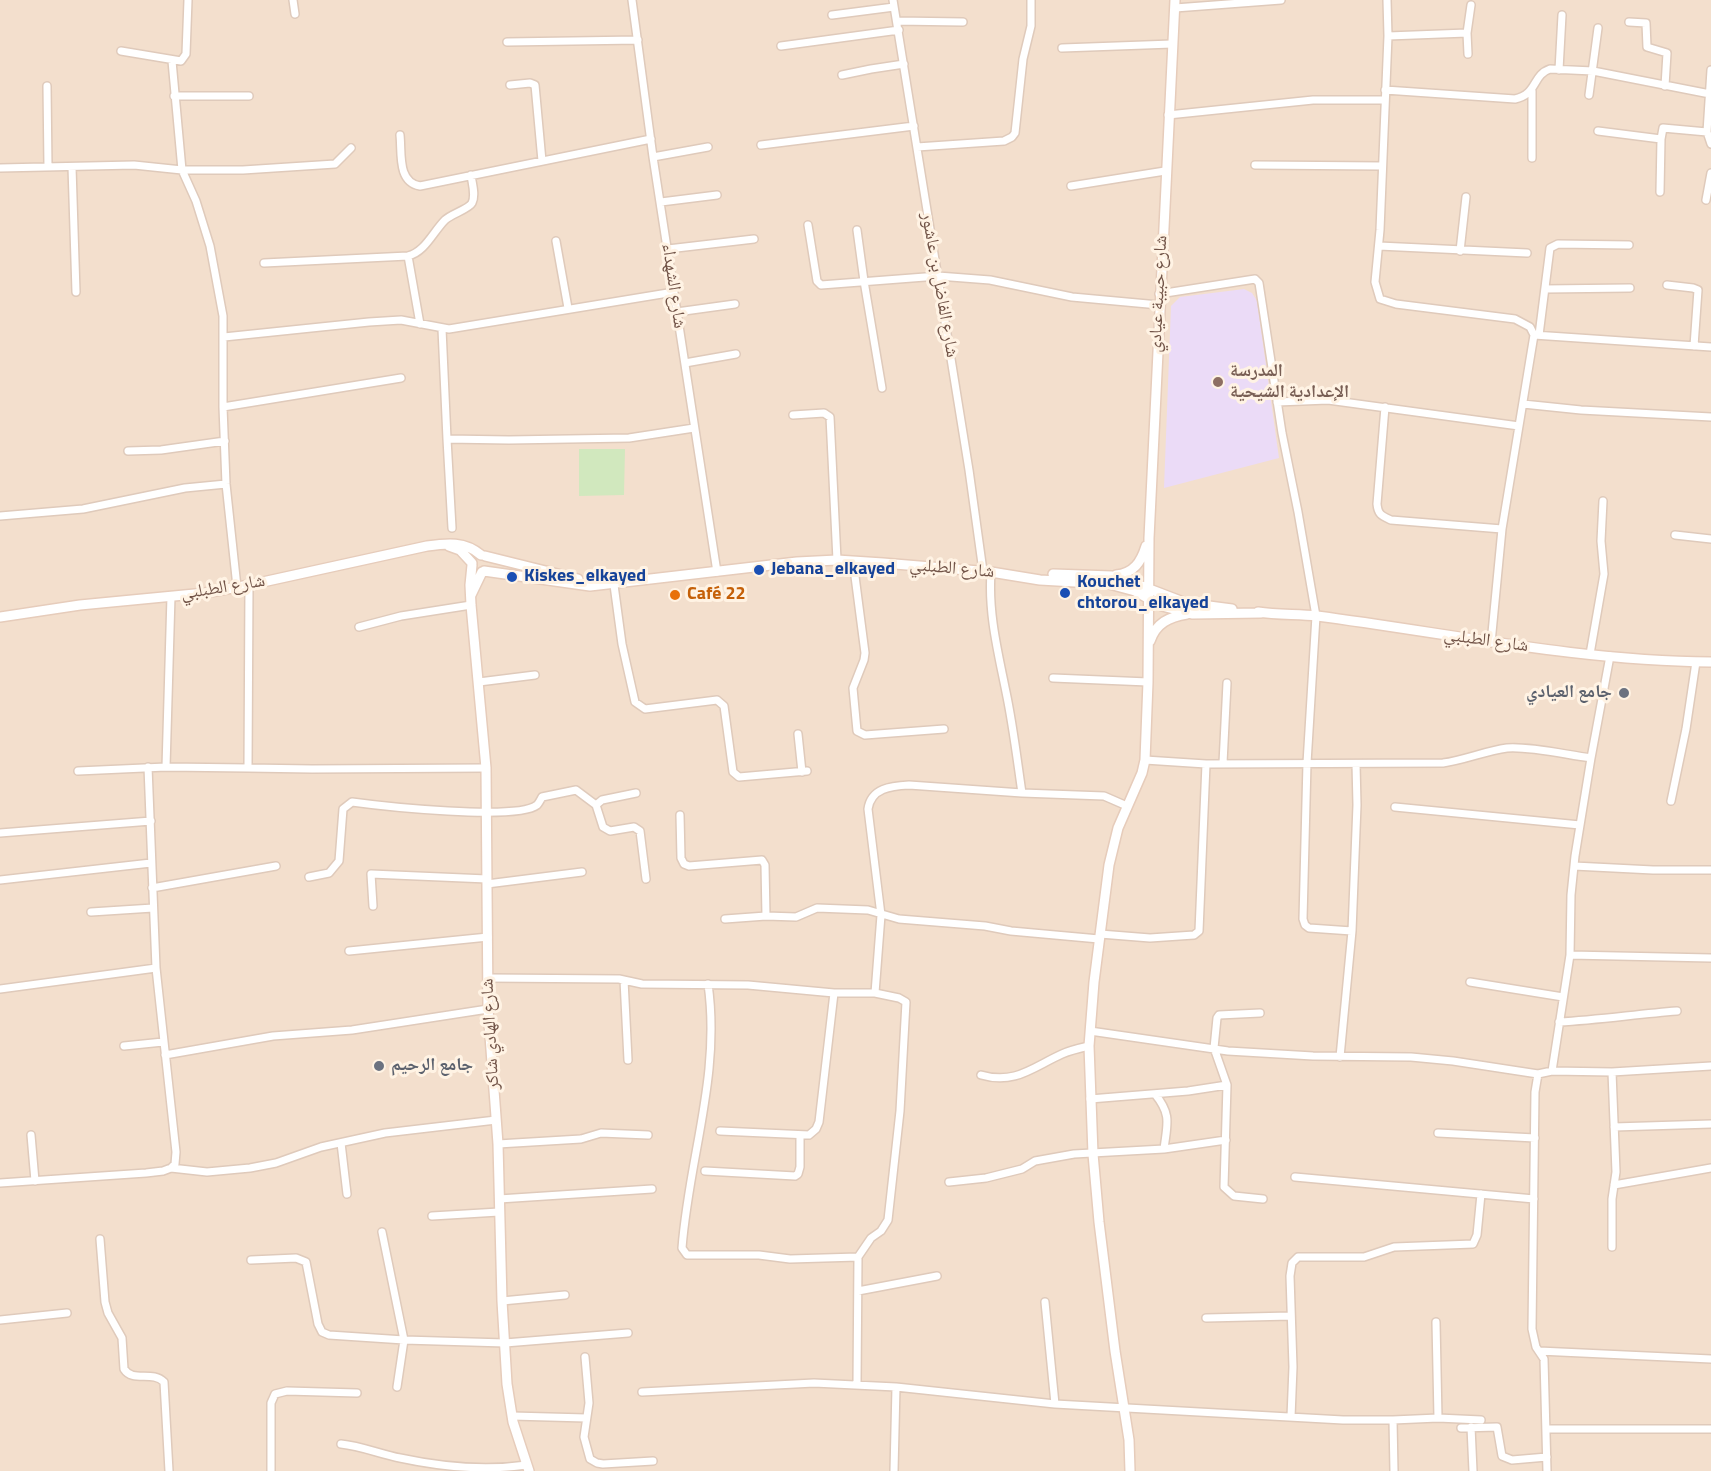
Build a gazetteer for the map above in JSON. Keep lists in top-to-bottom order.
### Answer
{
  "streets": {
    "street": [
      "شارع الفاضل بن عاشور",
      "شارع الشهداء",
      "شارع حبيبة عيادي",
      "شارع الطبلبي",
      "شارع الهادي شاكر"
    ]
  },
  "crossings": [
    ["شارع الفاضل بن عاشور", "شارع الطبلبي"],
    ["شارع الشهداء", "شارع الطبلبي"],
    ["شارع حبيبة عيادي", "شارع الطبلبي"],
    ["شارع الطبلبي", "شارع الهادي شاكر"]
  ],
  "places": [
    "المدرسة الإعدادية الشيحية",
    "Jebana_elkayed",
    "Kiskes_elkayed",
    "Kouchet chtorou_elkayed",
    "Café 22",
    "جامع العيادي",
    "جامع الرحيم"
  ]
}
